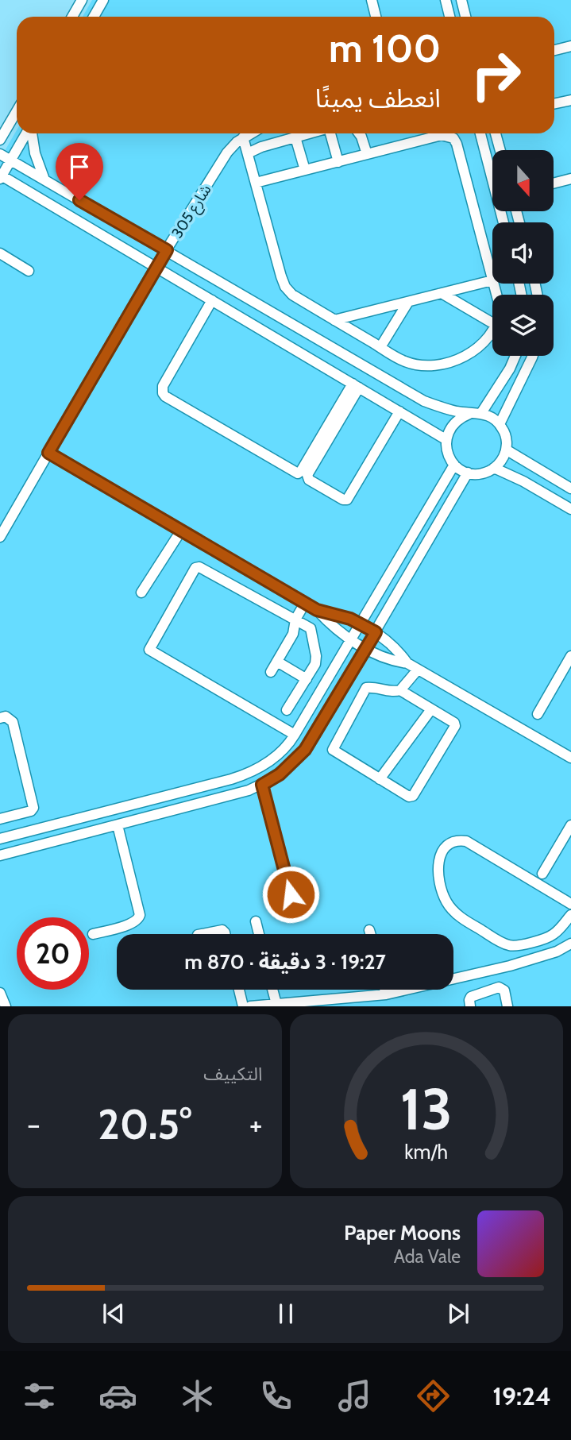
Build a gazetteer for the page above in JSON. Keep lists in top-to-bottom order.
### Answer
{
  "streets": {
    "street": ["شارع 305"]
  },
  "north": "bottom",
  "page": {
    "turn": ["100 m", "انعطف يمينًا"],
    "limit": "20",
    "trip": "19:27 · 3 دقيقة · 870 m",
    "tile": "التكييف",
    "heat": ["−", "20.5°", "+"],
    "song": ["Paper Moons", "Ada Vale"],
    "tabs": "19:24",
    "gauge": ["13", "km/h"]
  }
}
